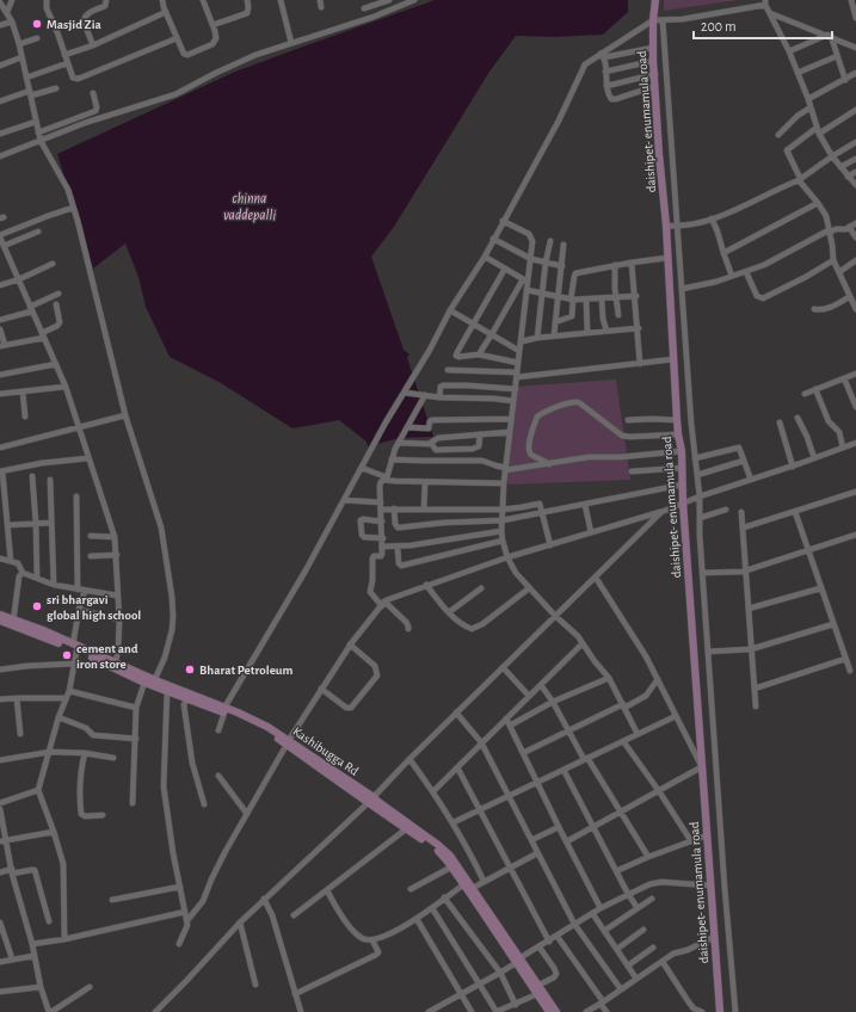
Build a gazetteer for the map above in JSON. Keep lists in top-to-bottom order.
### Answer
{
  "streets": {
    "main road": ["daishipet- enumamula road", "Kashibugga Rd"]
  },
  "water": ["chinna vaddepalli"],
  "places": [
    "Masjid Zia",
    "sri bhargavi global high school",
    "cement and iron store",
    "Bharat Petroleum"
  ],
  "scale_bar": "200 m"
}
